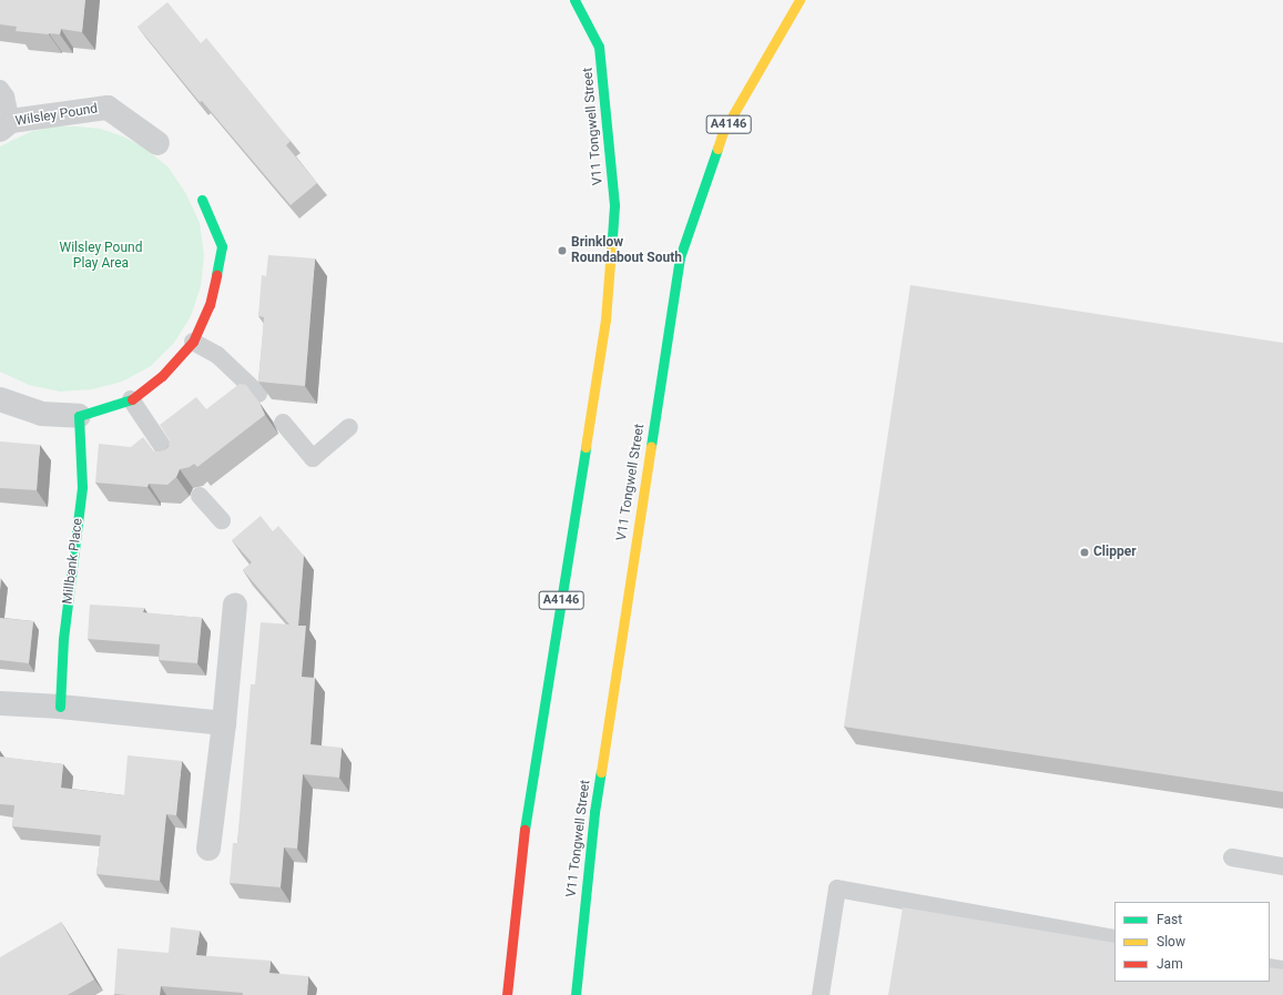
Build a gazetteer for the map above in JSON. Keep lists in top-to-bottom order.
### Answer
{
  "streets": {
    "main road": ["A4146", "V11 Tongwell Street", "Millbank Place"],
    "street": ["Wilsley Pound"]
  },
  "parks": ["Wilsley Pound Play Area"],
  "places": ["Brinklow Roundabout South", "Clipper"],
  "legend": ["Fast", "Slow", "Jam"]
}
